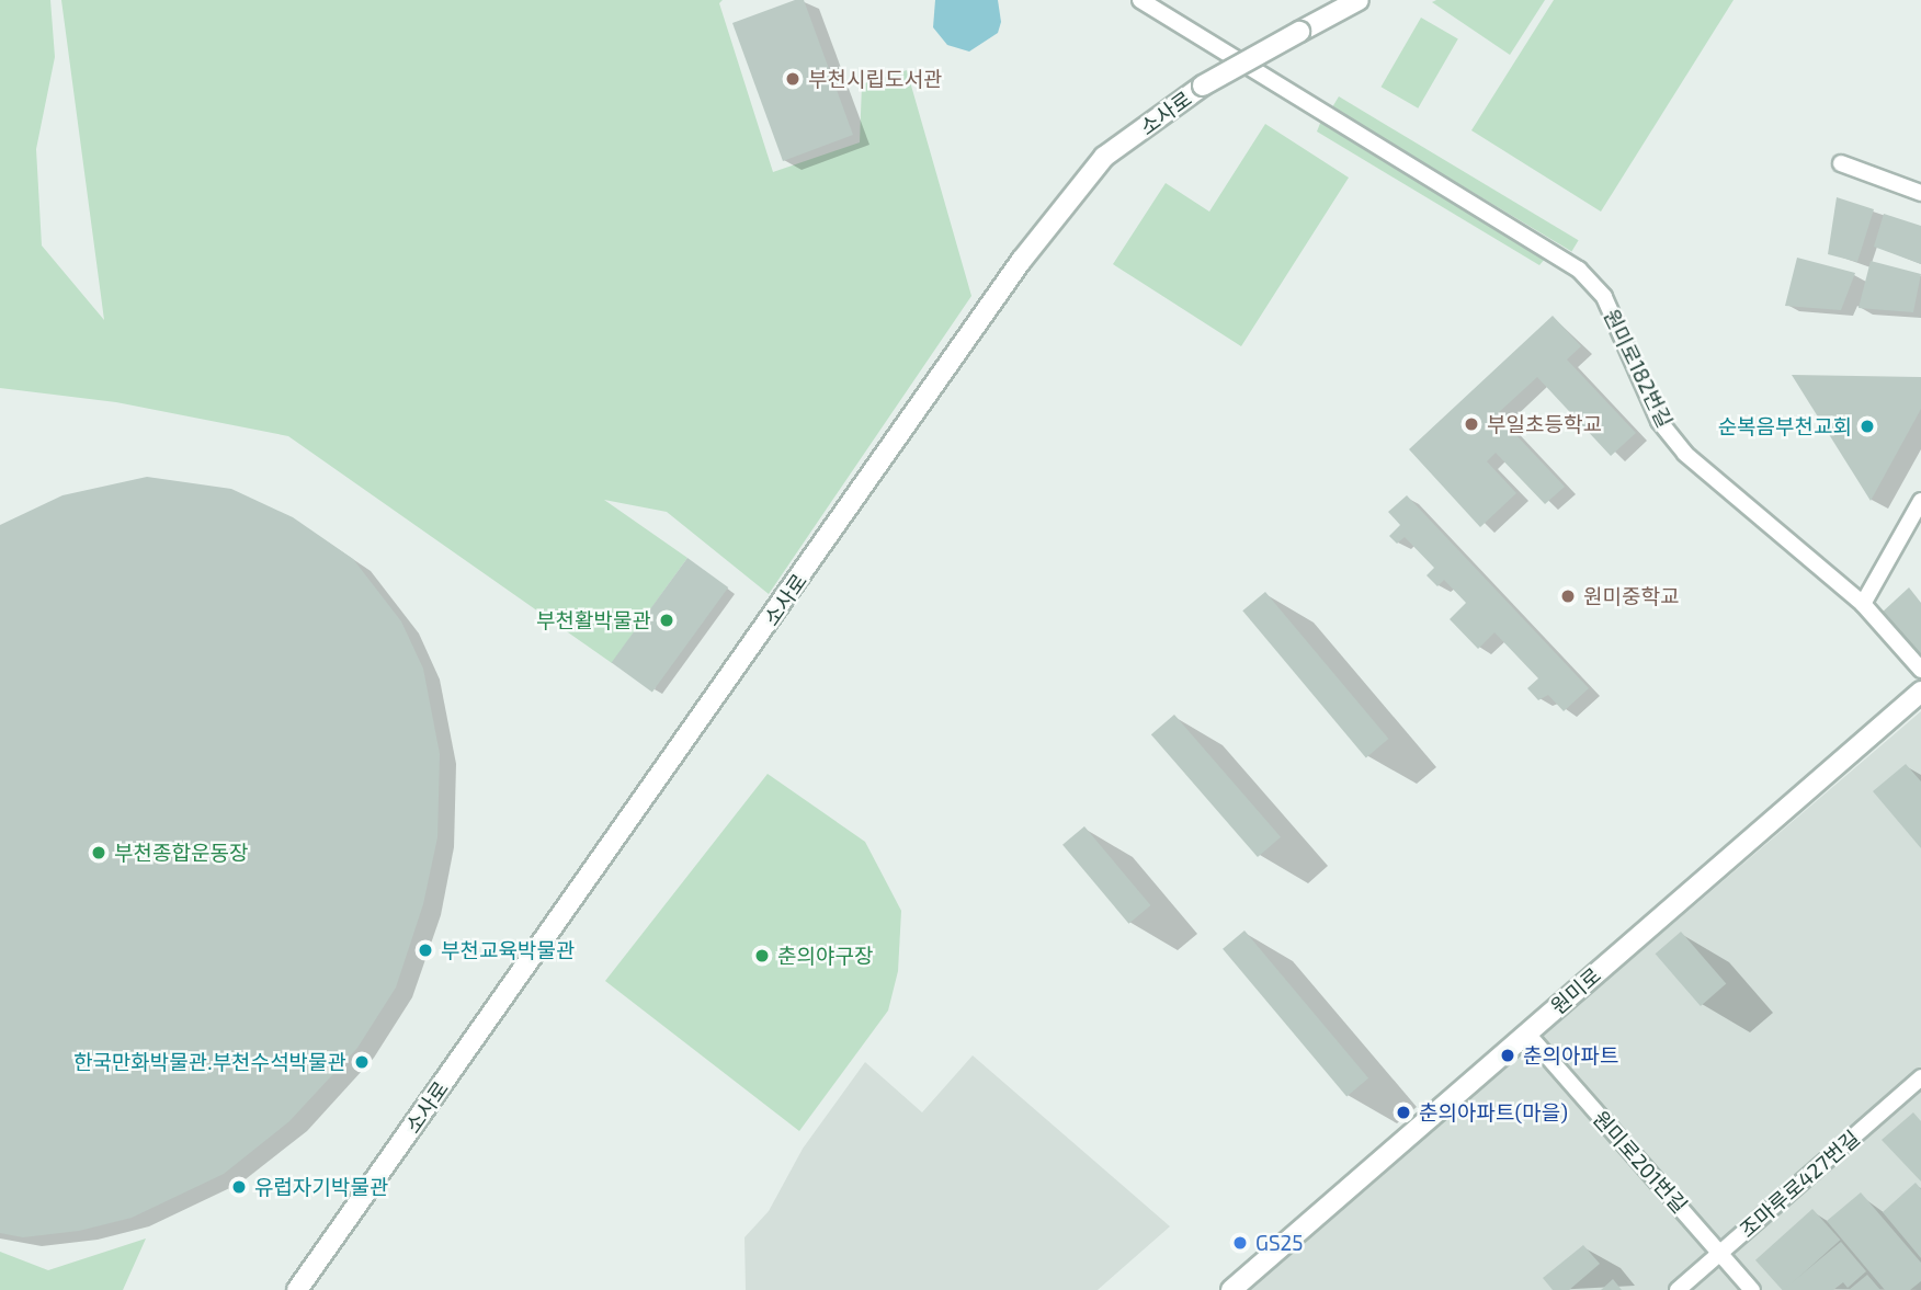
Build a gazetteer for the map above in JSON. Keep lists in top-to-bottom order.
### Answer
{
  "streets": {
    "street": [
      "소사로",
      "원미로182번길",
      "원미로",
      "원미로201번길",
      "조마루로427번길"
    ]
  },
  "crossings": [
    ["원미로", "원미로201번길"],
    ["원미로201번길", "조마루로427번길"]
  ],
  "places": [
    "부천시립도서관",
    "부일초등학교",
    "순복음부천교회",
    "원미중학교",
    "부천활박물관",
    "부천종합운동장",
    "부천교육박물관",
    "춘의야구장",
    "춘의아파트",
    "한국만화박물관.부천수석박물관",
    "춘의아파트(마을)",
    "유럽자기박물관",
    "GS25"
  ]
}
